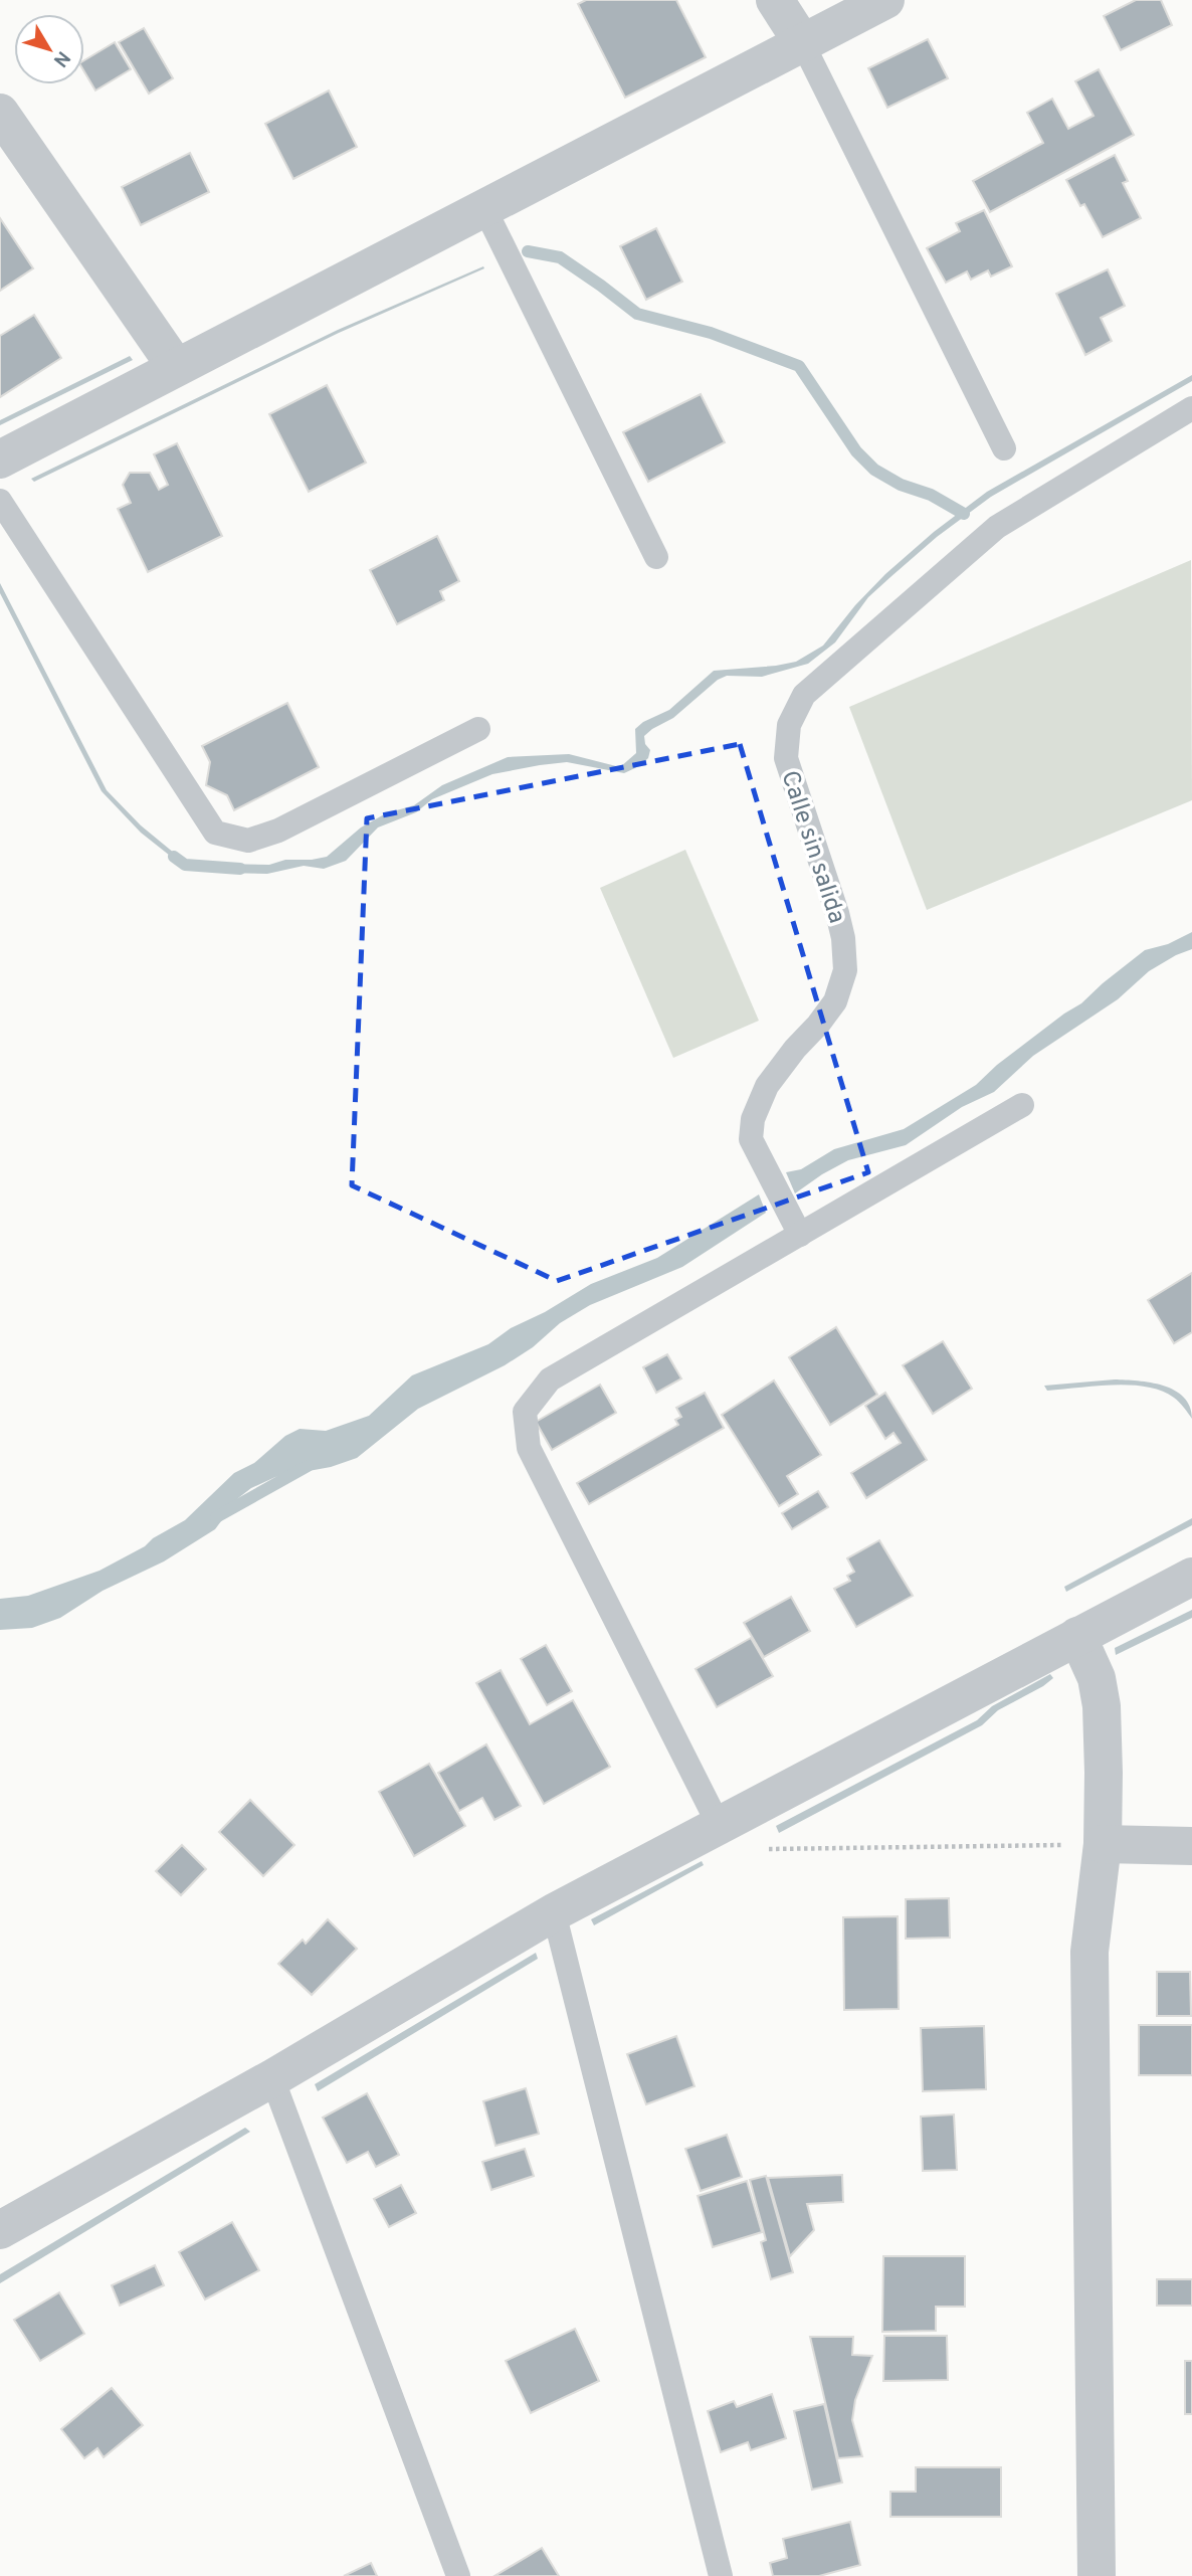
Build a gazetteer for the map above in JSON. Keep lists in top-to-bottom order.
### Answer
{
  "streets": {
    "lane": ["Calle sin salida"]
  },
  "north": "bottom right"
}
